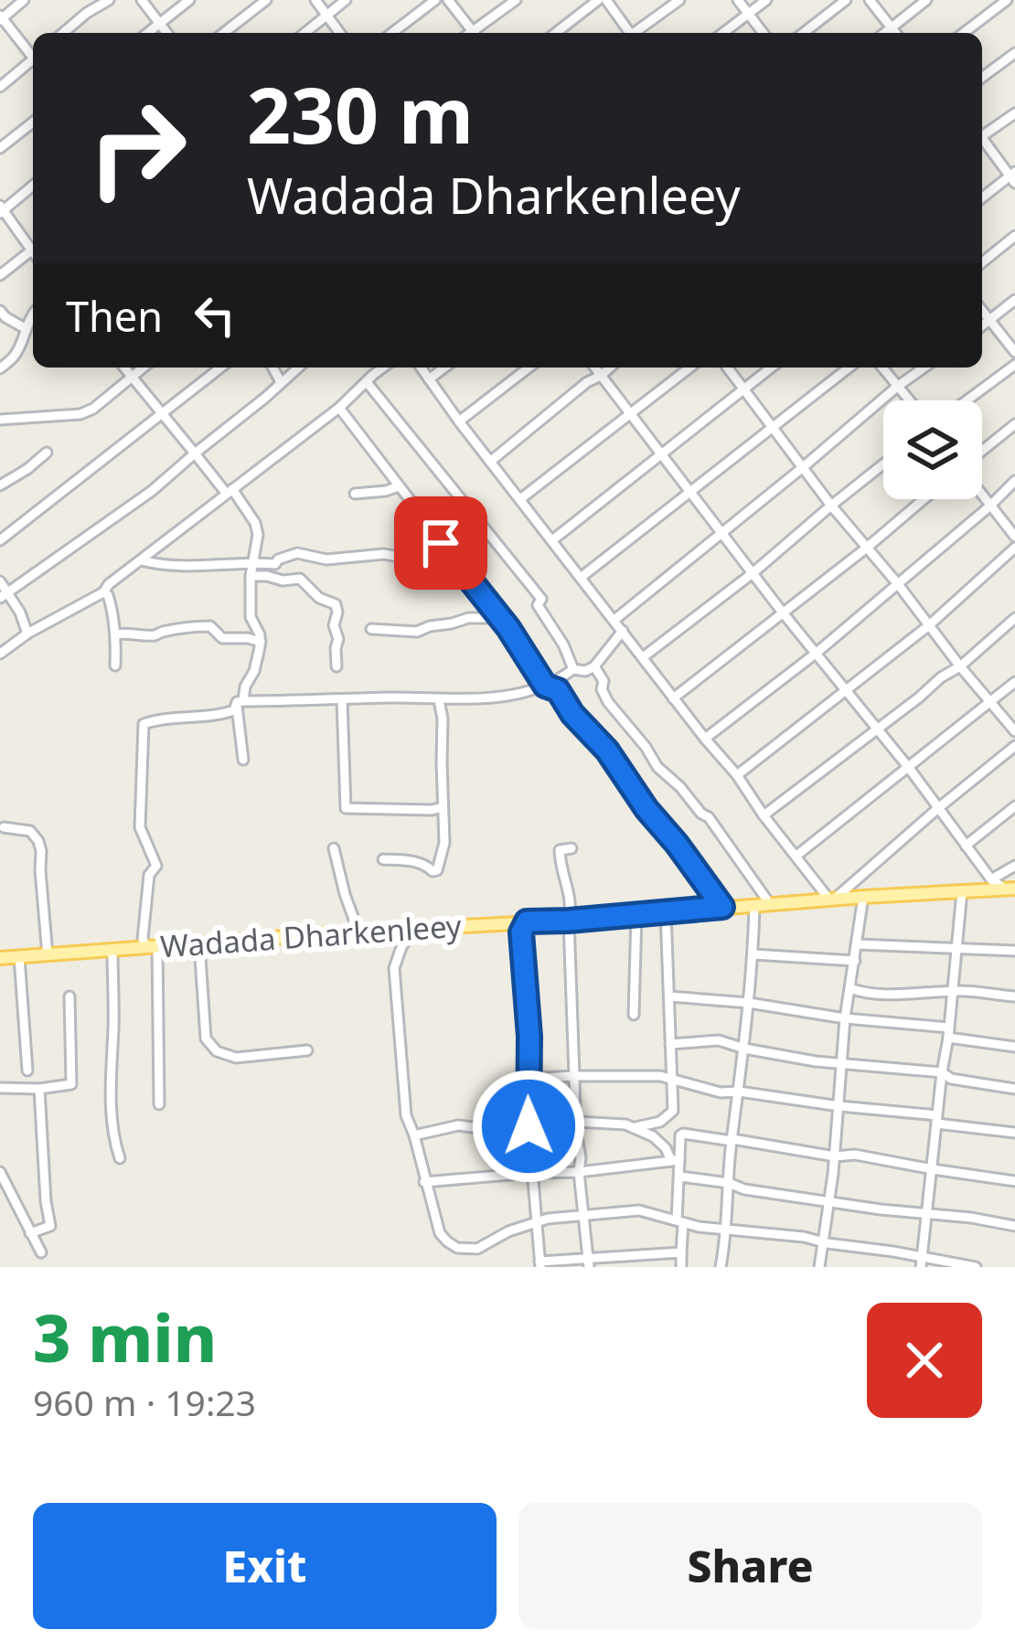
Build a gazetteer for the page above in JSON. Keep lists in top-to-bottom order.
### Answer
{
  "streets": {
    "main road": ["Wadada Dharkenleey"]
  },
  "page": {
    "turn": ["230 m", "Wadada Dharkenleey"],
    "then": "Then",
    "heading": ["3 min", "960 m · 19:23"],
    "buttons": ["Exit", "Share"]
  }
}
